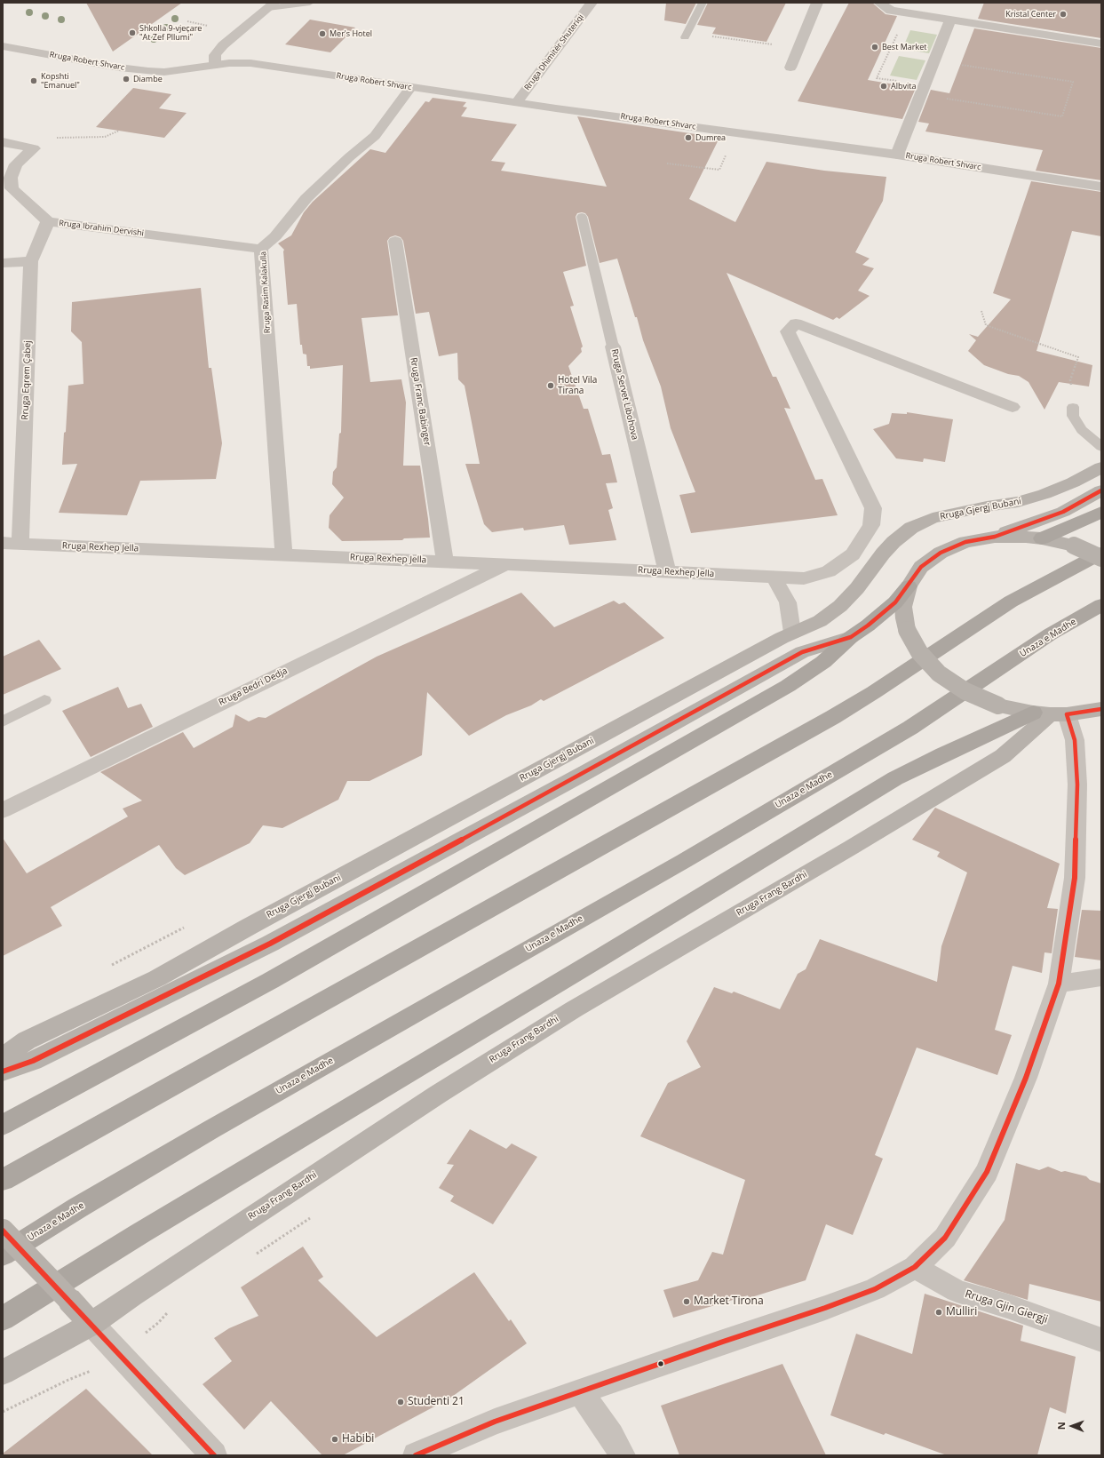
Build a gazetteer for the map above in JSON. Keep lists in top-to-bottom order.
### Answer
{
  "streets": {
    "highway": ["Unaza e Madhe"],
    "main road": ["Rruga Gjergj Bubani", "Rruga Frang Bardhi"],
    "street": [
      "Rruga Dhimitër Shuteriqi",
      "Rruga Robert Shvarc",
      "Rruga Ibrahim Dervishi",
      "Rruga Rasim Kalakulla",
      "Rruga Eqrem Çabej",
      "Rruga Servet Libohova",
      "Rruga Franc Babinger",
      "Rruga Rexhep Jella",
      "Rruga Bedri Dedja",
      "Rruga Gjin Giergji"
    ]
  },
  "crossings": [
    ["Rruga Dhimitër Shuteriqi", "Rruga Robert Shvarc"],
    ["Rruga Robert Shvarc", "Rruga Rasim Kalakulla"],
    ["Rruga Ibrahim Dervishi", "Rruga Rasim Kalakulla"],
    ["Rruga Ibrahim Dervishi", "Rruga Eqrem Çabej"],
    ["Rruga Rasim Kalakulla", "Rruga Rexhep Jella"],
    ["Rruga Eqrem Çabej", "Rruga Rexhep Jella"],
    ["Rruga Servet Libohova", "Rruga Rexhep Jella"],
    ["Rruga Franc Babinger", "Rruga Rexhep Jella"],
    ["Rruga Rexhep Jella", "Rruga Bedri Dedja"]
  ],
  "places": [
    "Kristal Center",
    "Shkolla 9-vjeçare \"At Zef Pllumi\"",
    "Mer's Hotel",
    "Best Market",
    "Diambe",
    "Kopshti \"Emanuel\"",
    "Albvita",
    "Dumrea",
    "Hotel Vila Tirana",
    "Market Tirona",
    "Mulliri",
    "Studenti 21",
    "Habibi"
  ],
  "north": "left"
}
